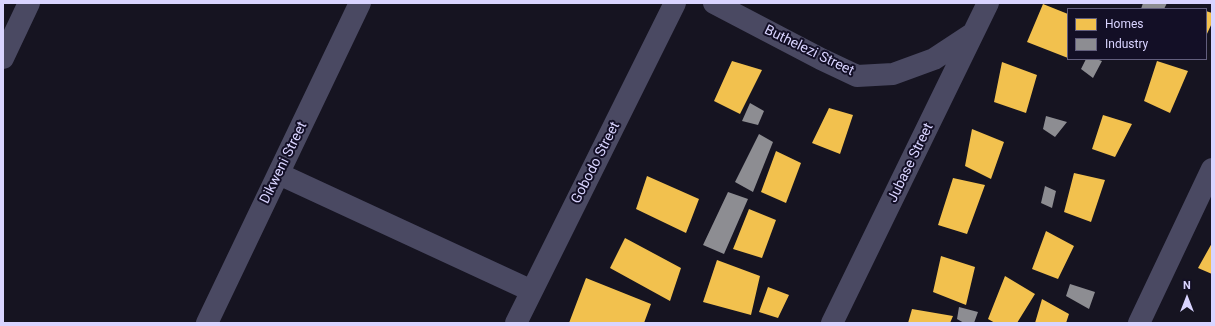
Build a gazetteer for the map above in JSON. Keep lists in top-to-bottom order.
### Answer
{
  "streets": {
    "street": [
      "Buthelezi Street",
      "Dikweni Street",
      "Gobodo Street",
      "Jubase Street"
    ]
  },
  "crossings": [
    ["Buthelezi Street", "Jubase Street"]
  ],
  "legend": ["Homes", "Industry"],
  "north": "top"
}
